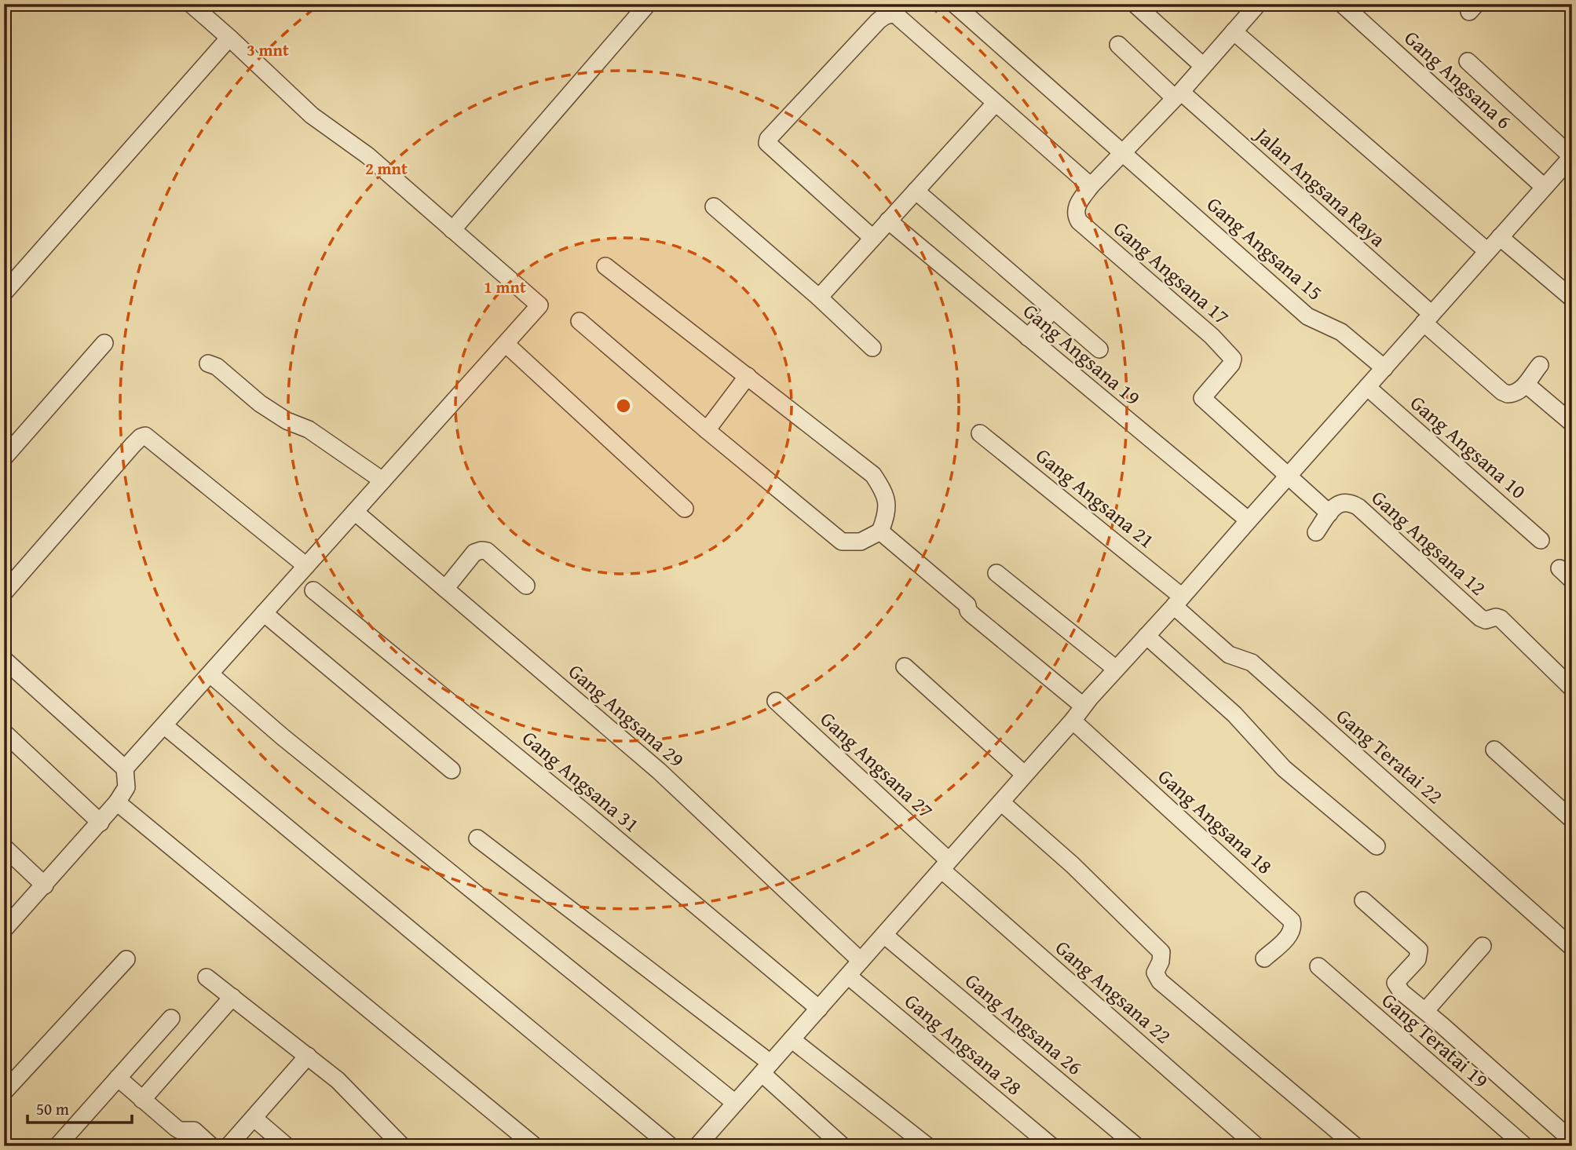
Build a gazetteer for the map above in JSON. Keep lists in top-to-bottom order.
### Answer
{
  "streets": {
    "street": [
      "Gang Angsana 6",
      "Jalan Angsana Raya",
      "Gang Angsana 15",
      "Gang Angsana 17",
      "Gang Angsana 19",
      "Gang Angsana 10",
      "Gang Angsana 21",
      "Gang Angsana 12",
      "Gang Angsana 29",
      "Gang Teratai 22",
      "Gang Angsana 27",
      "Gang Angsana 31",
      "Gang Angsana 18",
      "Gang Angsana 22",
      "Gang Angsana 26",
      "Gang Teratai 19",
      "Gang Angsana 28"
    ]
  },
  "crossings": [
    ["Gang Angsana 21", "Gang Teratai 22"],
    ["Gang Angsana 27", "Gang Angsana 22"]
  ],
  "scale_bar": "50 m",
  "rings": ["3 mnt", "2 mnt", "1 mnt"]
}
